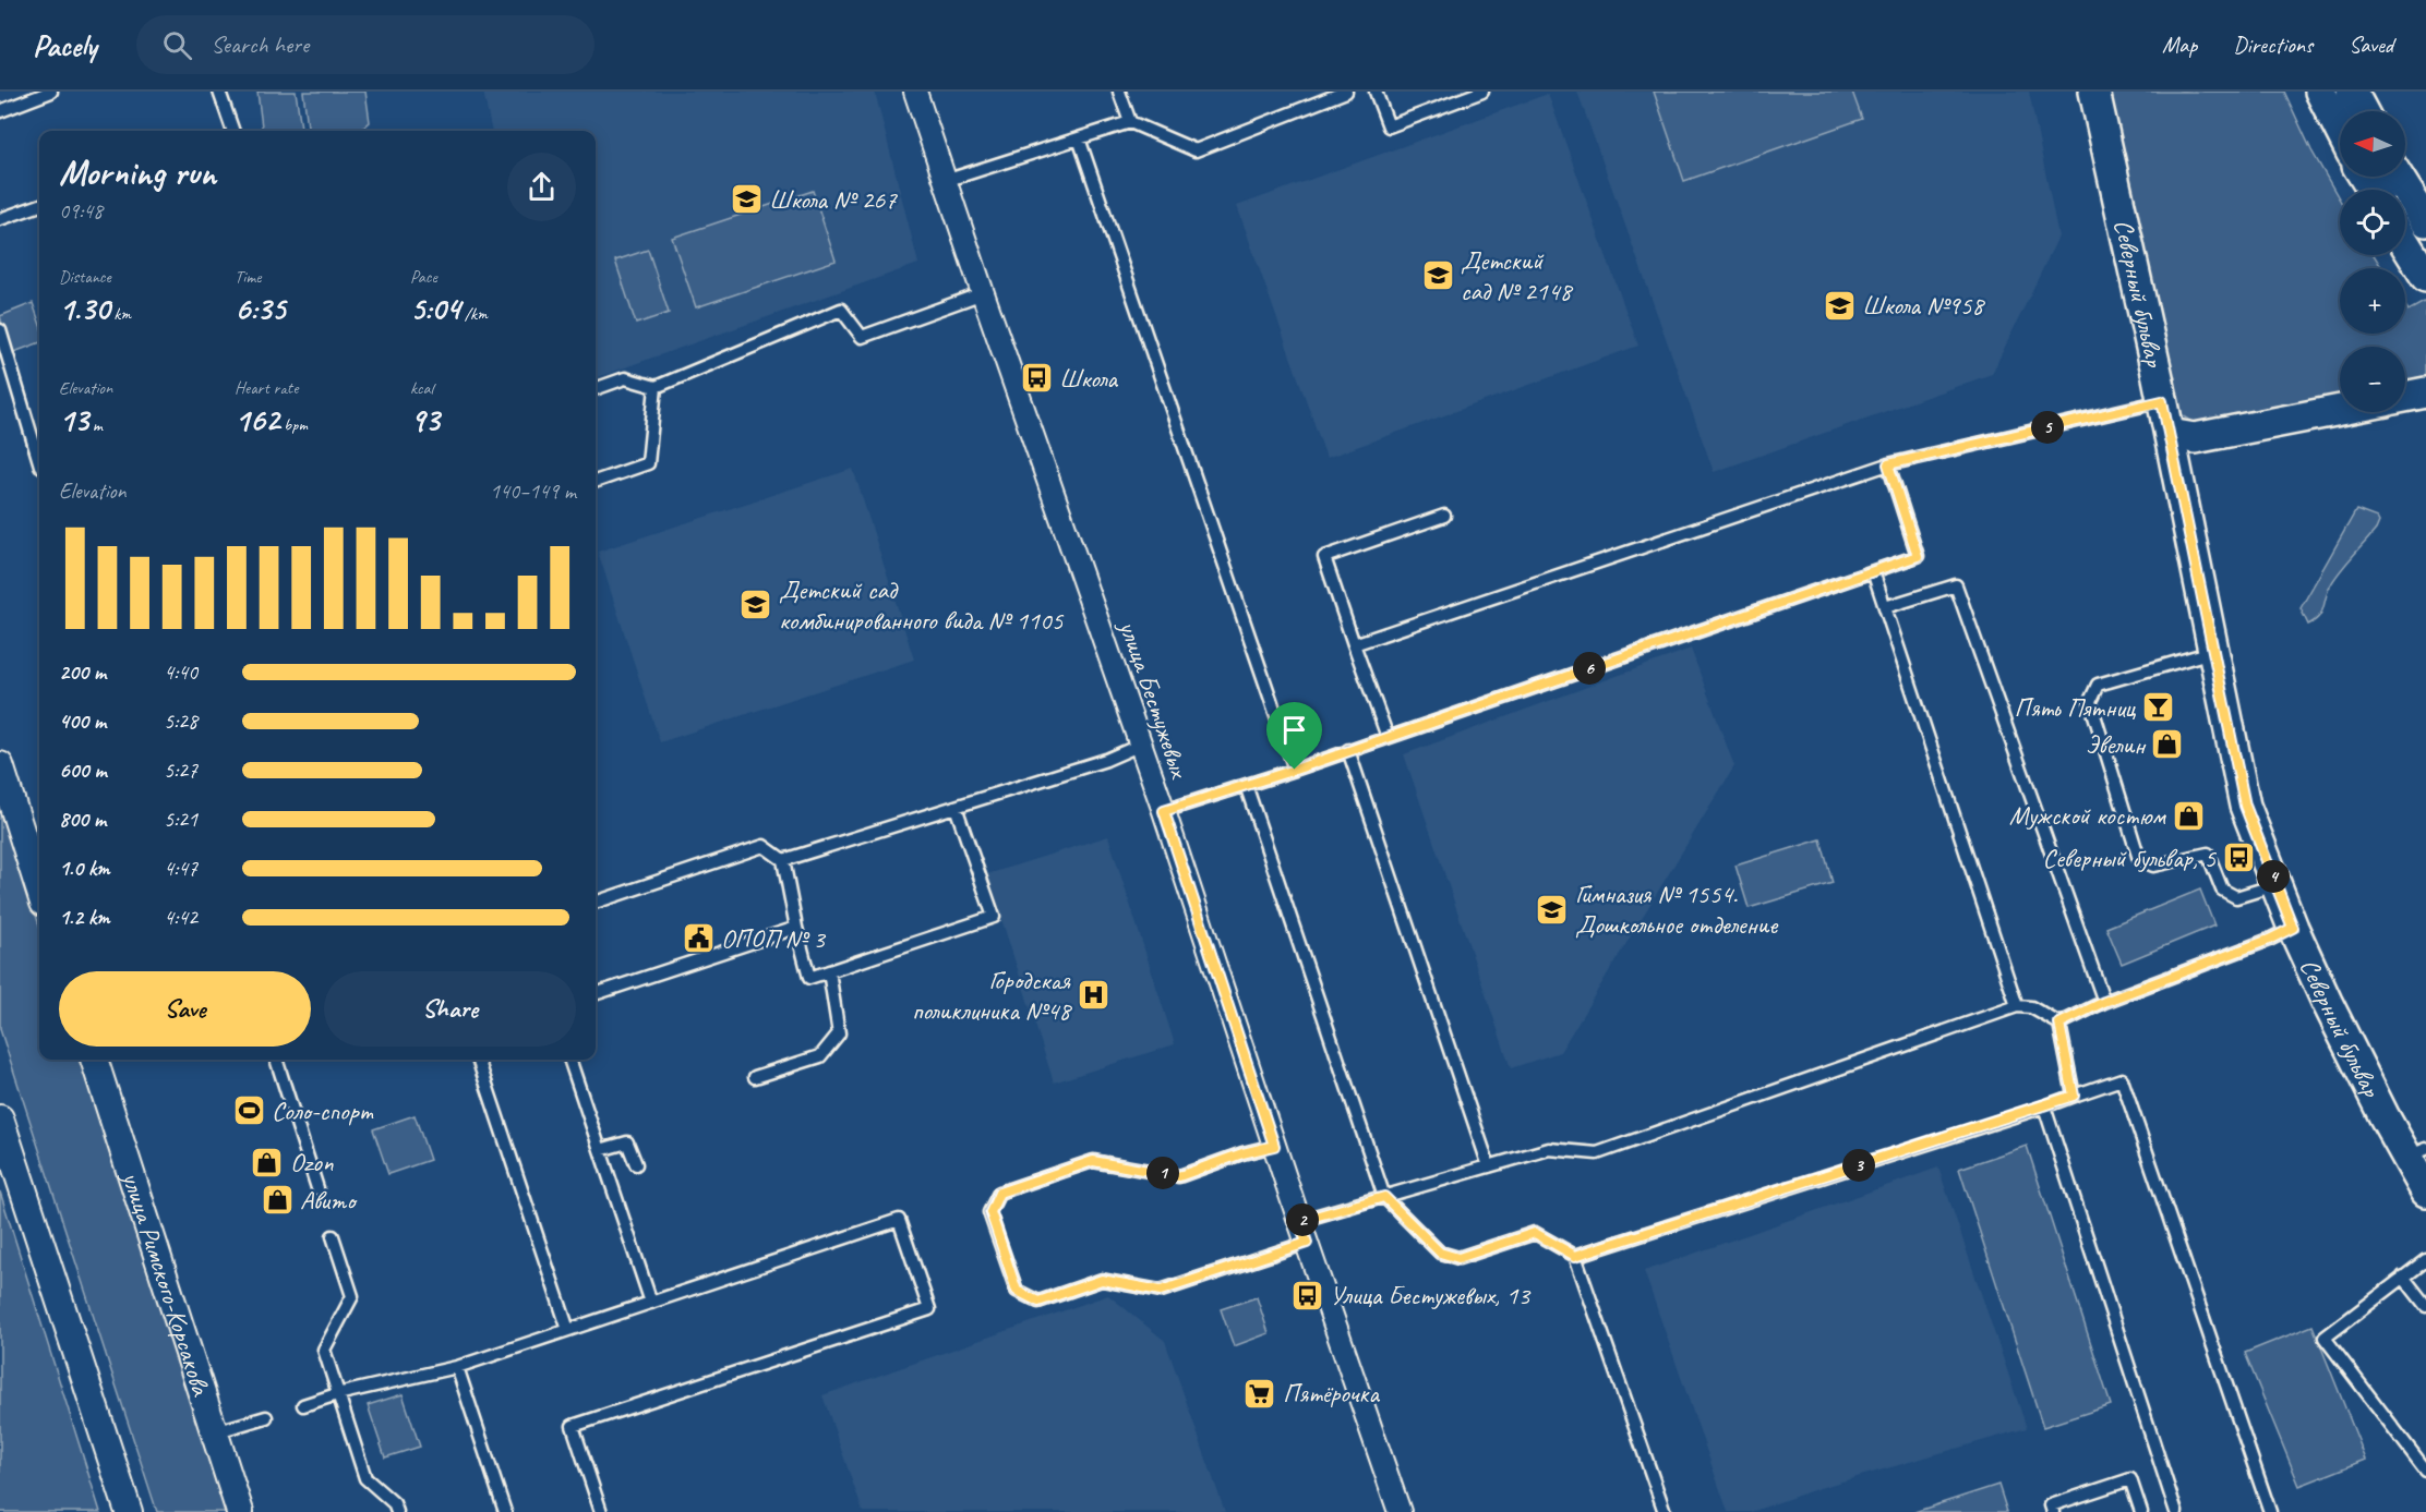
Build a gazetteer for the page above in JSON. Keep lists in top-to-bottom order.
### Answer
{
  "streets": {
    "main road": ["Северный бульвар"],
    "street": ["улица Бестужевых", "улица Римского-Корсакова"]
  },
  "places": {
    "school or university": [
      "Школа № 267",
      "Детский сад № 2148",
      "Школа №958",
      "Детский сад комбинированного вида № 1105",
      "Гимназия № 1554. Дошкольное отделение"
    ],
    "bus stop": ["Школа", "Северный бульвар, 5", "Улица Бестужевых, 13"],
    "bar": ["Пять Пятниц"],
    "shop": [
      "Эвелин",
      "Мужской костюм",
      "Ozon",
      "Авито"
    ],
    "public building": ["ОПОП № 3"],
    "hospital": ["Городская поликлиника №48"],
    "sports": ["Соло-спорт"],
    "supermarket": ["Пятёрочка"]
  },
  "north": "left",
  "page": {
    "header": "Pacely",
    "search": "Search here",
    "nav": ["Map", "Directions", "Saved"],
    "map_buttons": ["+", "−"],
    "heading": ["Morning run", "09:48"],
    "stats": [
      ["Distance", "1.30 km"],
      ["Time", "6:35"],
      ["Pace", "5:04 /km"],
      ["Elevation", "13 m"],
      ["Heart rate", "162 bpm"],
      ["kcal", "93"]
    ],
    "pins": [
      "5",
      "6",
      "4",
      "3",
      "1",
      "2"
    ],
    "chart": ["Elevation", "140–149 m"],
    "list": [
      {
        "name": "200 m",
        "note": "4:40"
      },
      {
        "name": "400 m",
        "note": "5:28"
      },
      {
        "name": "600 m",
        "note": "5:27"
      },
      {
        "name": "800 m",
        "note": "5:21"
      },
      {
        "name": "1.0 km",
        "note": "4:47"
      },
      {
        "name": "1.2 km",
        "note": "4:42"
      }
    ],
    "buttons": ["Save", "Share"]
  }
}
